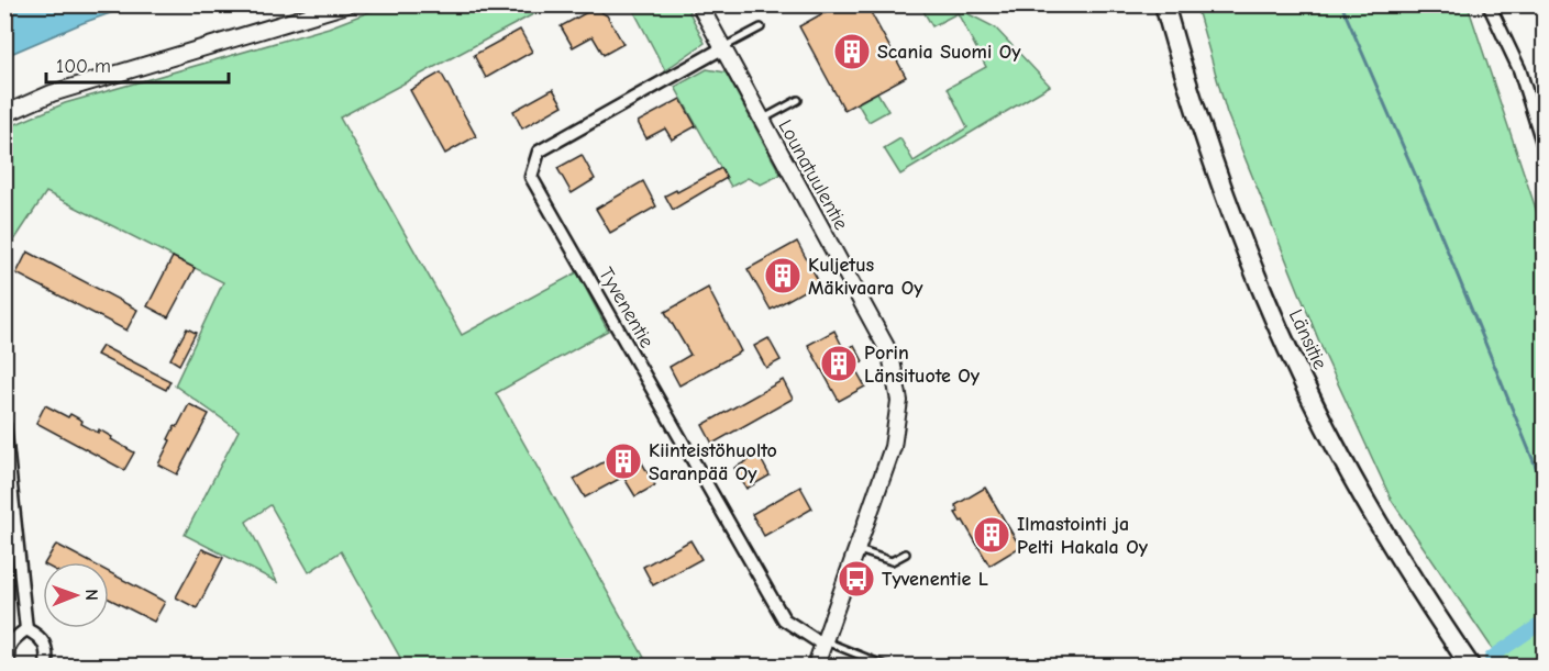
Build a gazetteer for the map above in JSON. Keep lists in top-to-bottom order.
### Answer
{
  "streets": {
    "highway": ["Länsitie"],
    "street": ["Lounatuulentie", "Tyvenentie"]
  },
  "crossings": [
    ["Lounatuulentie", "Tyvenentie"]
  ],
  "places": {
    "building": [
      "Scania Suomi Oy",
      "Kuljetus Mäkivaara Oy",
      "Porin Länsituote Oy",
      "Kiinteistöhuolto Saranpää Oy",
      "Ilmastointi ja Pelti Hakala Oy"
    ],
    "bus stop": ["Tyvenentie L"]
  },
  "scale_bar": "100 m",
  "north": "right"
}
